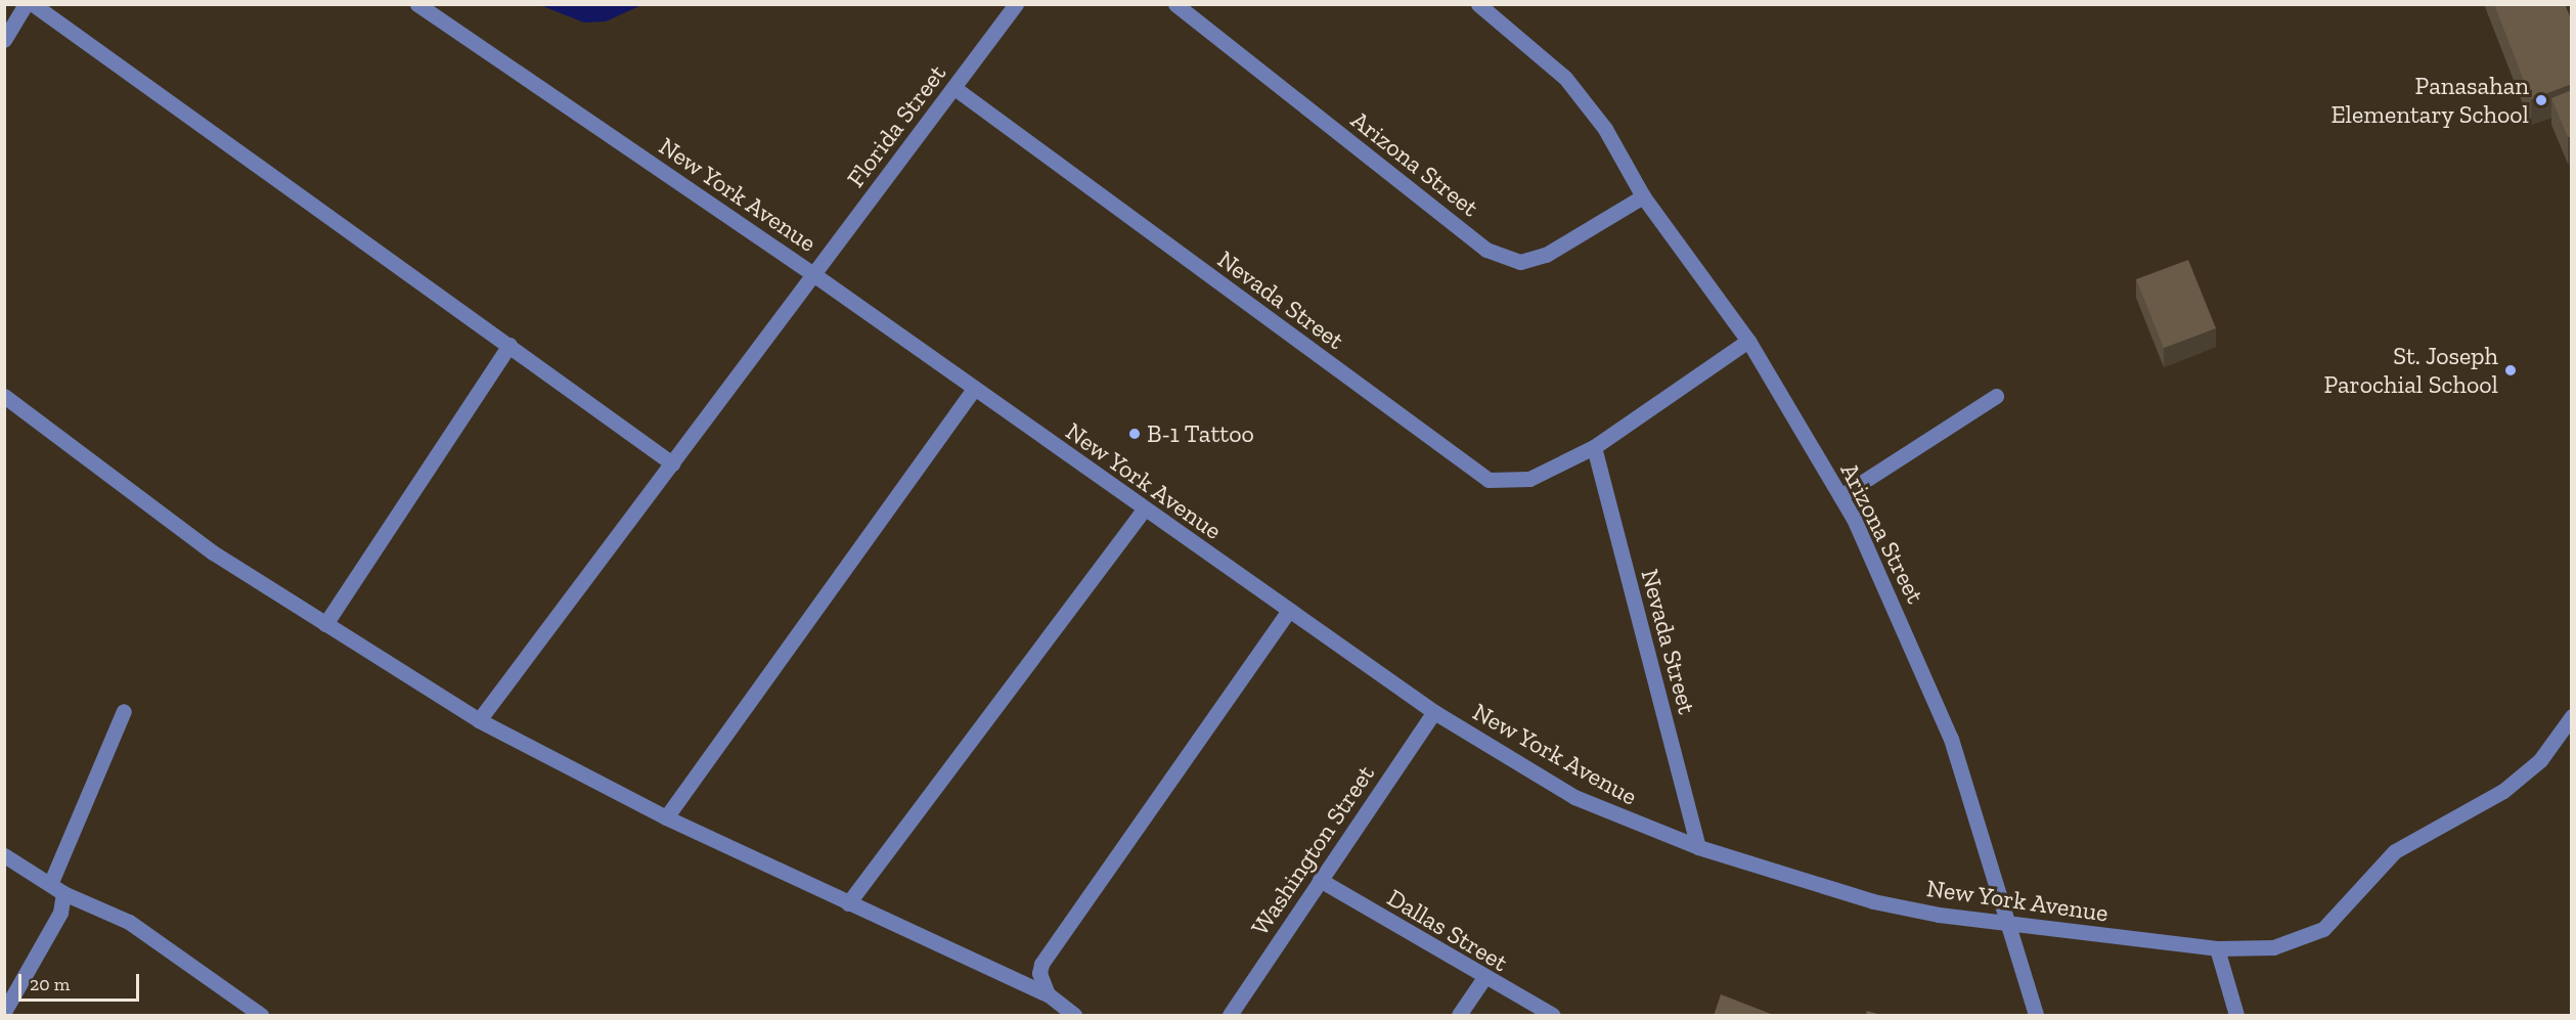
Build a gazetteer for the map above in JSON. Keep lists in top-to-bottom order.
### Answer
{
  "streets": {
    "street": [
      "Florida Street",
      "Arizona Street",
      "New York Avenue",
      "Nevada Street",
      "Washington Street",
      "Dallas Street"
    ]
  },
  "crossings": [
    ["Florida Street", "New York Avenue"],
    ["Florida Street", "Nevada Street"],
    ["Arizona Street", "New York Avenue"],
    ["Arizona Street", "Nevada Street"],
    ["New York Avenue", "Nevada Street"],
    ["New York Avenue", "Washington Street"],
    ["Washington Street", "Dallas Street"]
  ],
  "places": ["Panasahan Elementary School", "St. Joseph Parochial School", "B-1 Tattoo"],
  "scale_bar": "20 m"
}
